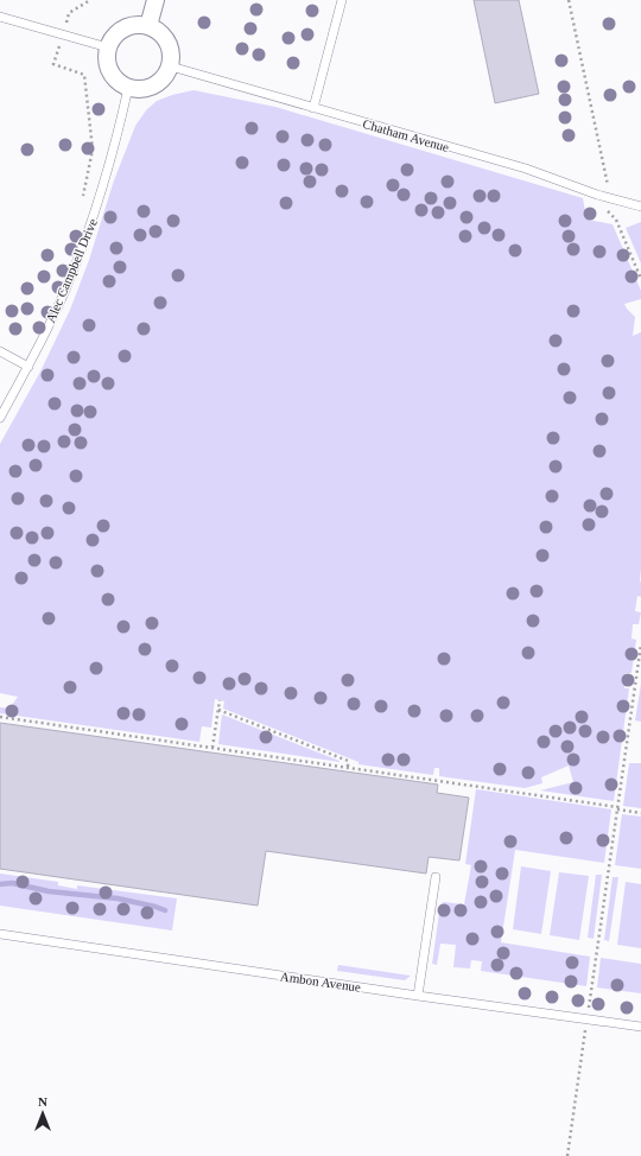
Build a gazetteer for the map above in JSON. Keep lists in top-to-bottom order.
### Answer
{
  "streets": {
    "lane": ["Chatham Avenue", "Alec Campbell Drive", "Ambon Avenue"]
  },
  "crossings": [
    ["Chatham Avenue", "Alec Campbell Drive"]
  ],
  "north": "top"
}
